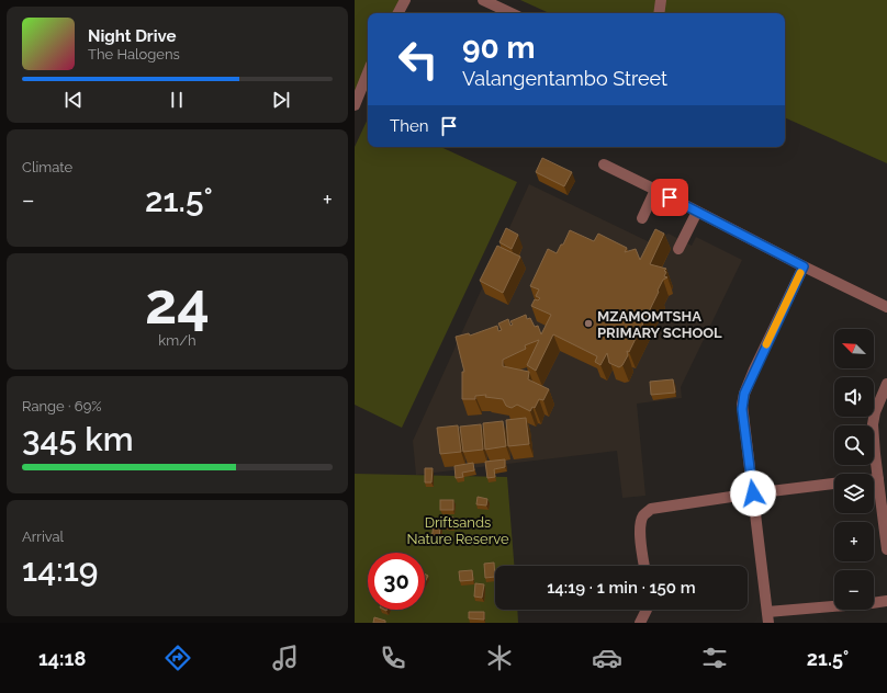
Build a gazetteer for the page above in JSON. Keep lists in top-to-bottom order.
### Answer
{
  "parks": ["Driftsands Nature Reserve"],
  "places": ["MZAMOMTSHA PRIMARY SCHOOL"],
  "north": "top left",
  "page": {
    "turn": ["90 m", "Valangentambo Street"],
    "song": ["Night Drive", "The Halogens"],
    "then": "Then",
    "tile": [
      "Climate",
      ["24", "km/h"],
      ["Range · 69%", "345 km"],
      ["Arrival", "14:19"]
    ],
    "heat": ["−", "21.5°", "+"],
    "map_buttons": ["+", "−"],
    "limit": "30",
    "trip": "14:19 · 1 min · 150 m",
    "tabs": ["14:18", "21.5°"]
  }
}
